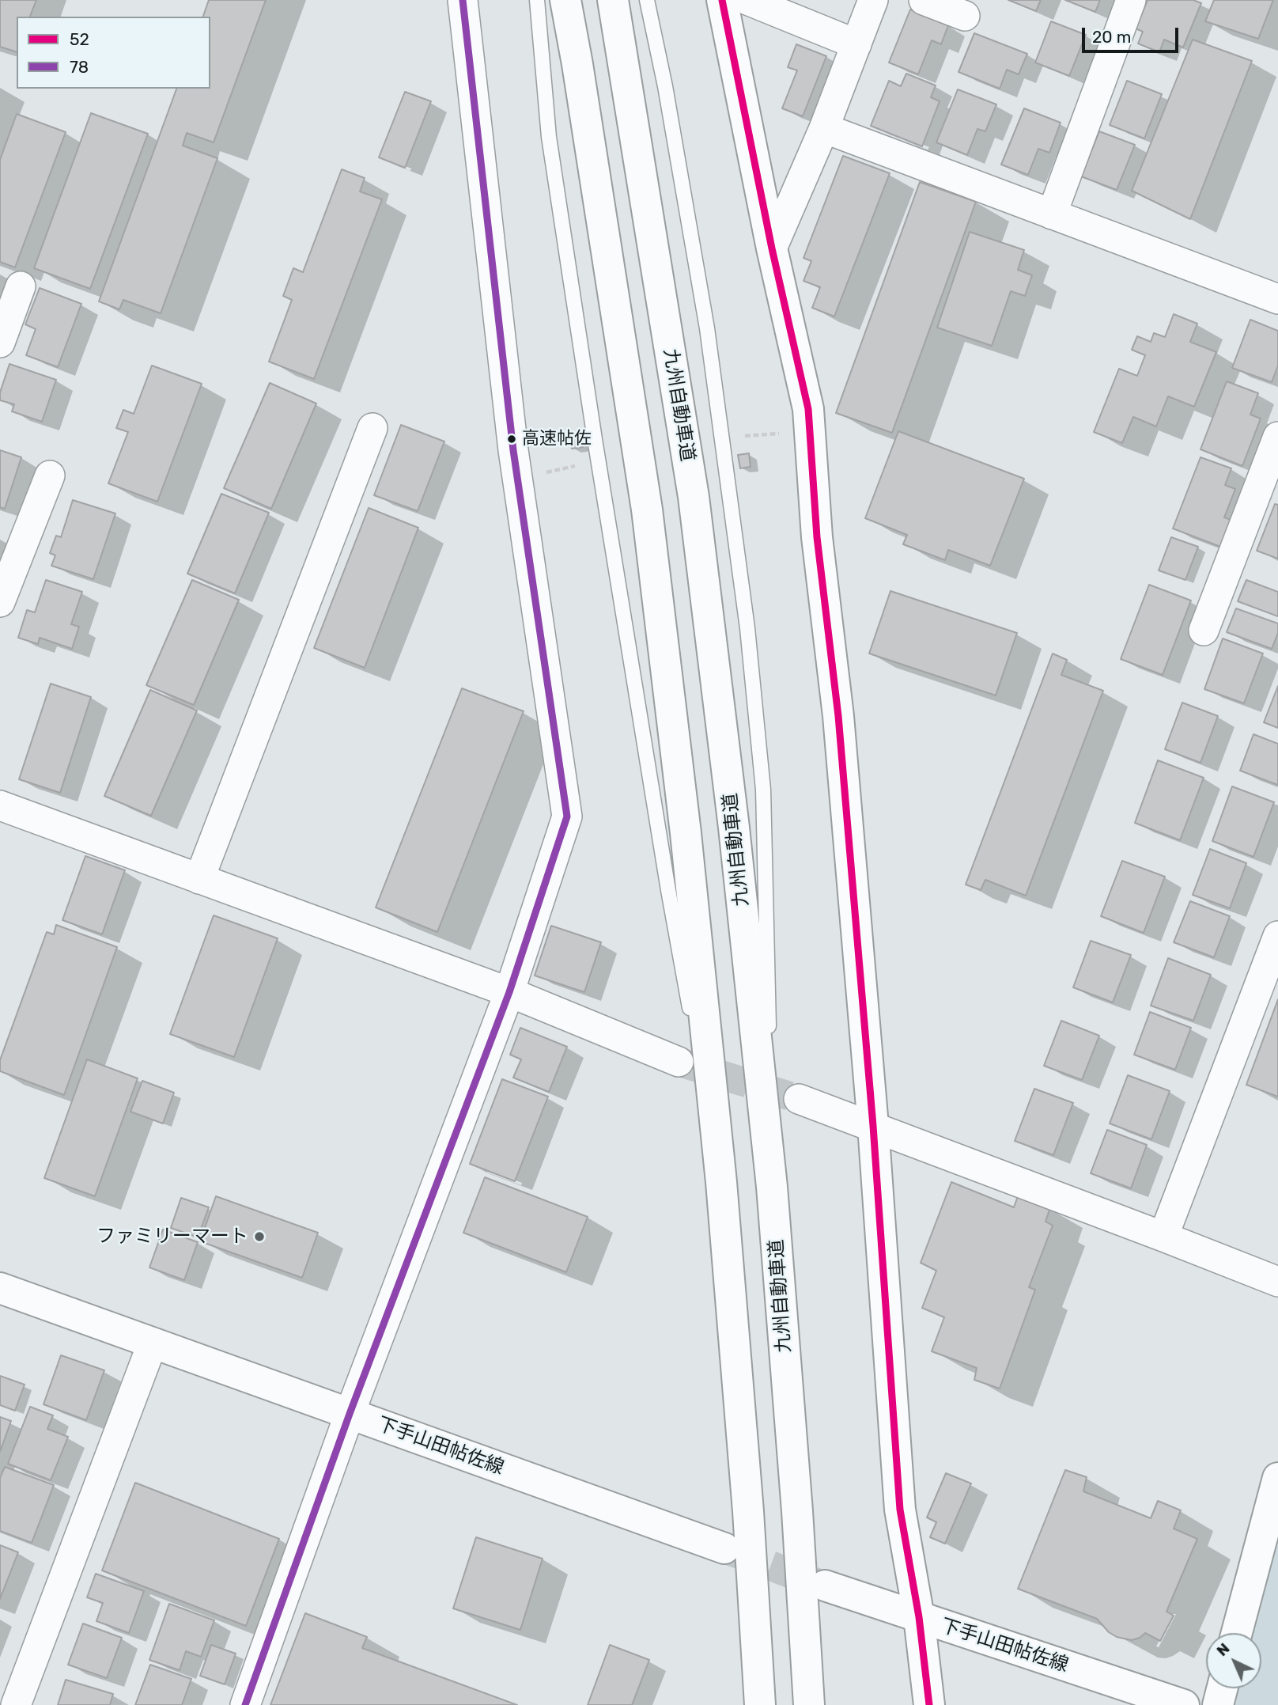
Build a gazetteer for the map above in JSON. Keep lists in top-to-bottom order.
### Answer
{
  "streets": {
    "main road": ["九州自動車道", "下手山田帖佐線"]
  },
  "places": ["高速帖佐", "ファミリーマート"],
  "lines": ["transit line 52", "transit line 78"],
  "legend": ["52", "78"],
  "scale_bar": "20 m",
  "north": "top left"
}
